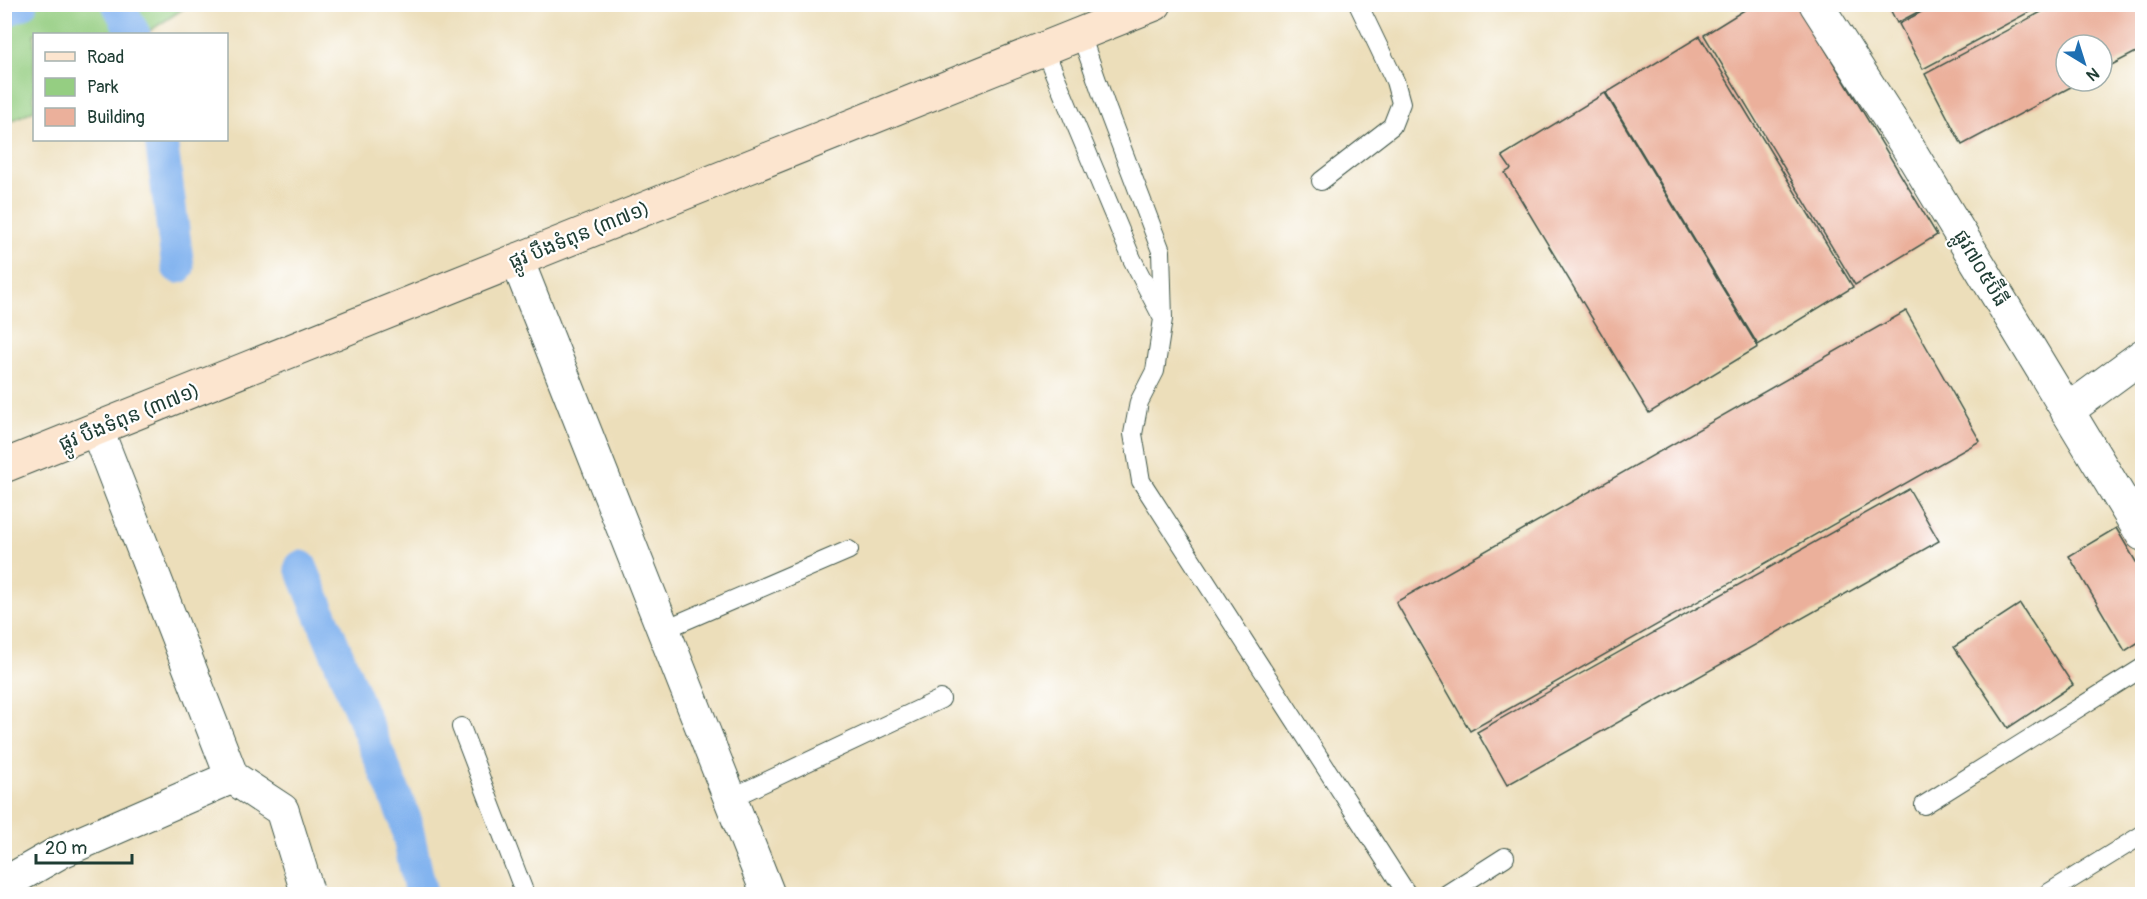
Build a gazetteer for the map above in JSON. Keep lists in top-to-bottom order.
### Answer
{
  "streets": {
    "main road": ["ផ្លូវ បឹងទំពុន (៣៧១)"],
    "street": ["ផ្លូវ៧០៥ប៊ីធី"]
  },
  "legend": ["Road", "Park", "Building"],
  "scale_bar": "20 m",
  "north": "bottom right"
}
